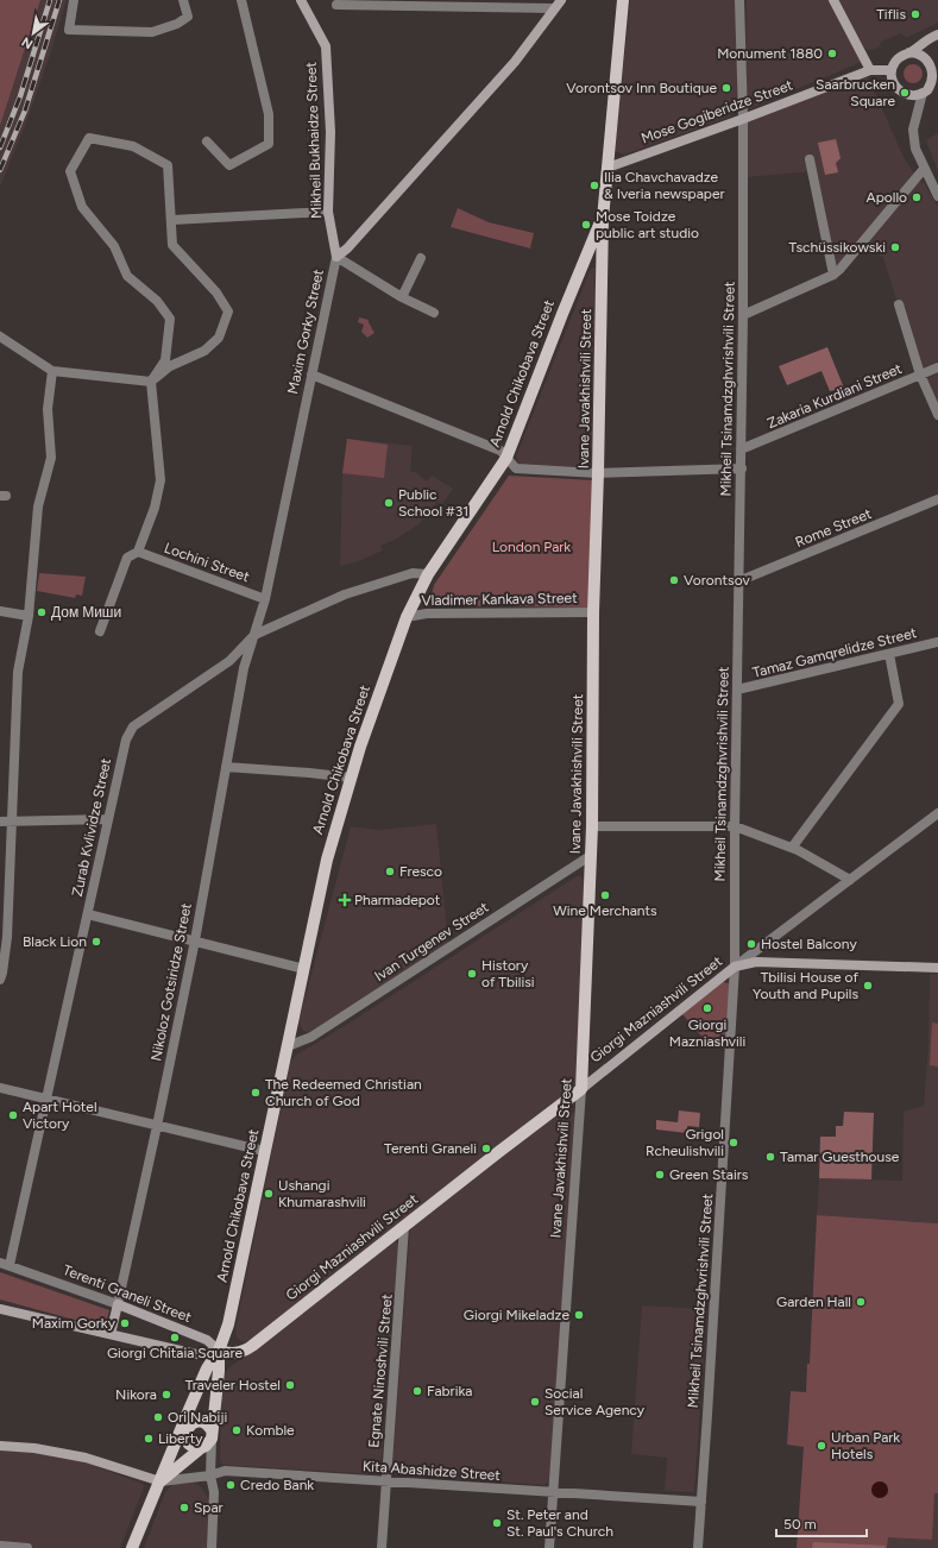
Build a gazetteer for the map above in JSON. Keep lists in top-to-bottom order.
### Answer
{
  "streets": {
    "main road": ["Arnold Chikobava Street", "Ivane Javakhishvili Street", "Giorgi Mazniashvili Street"],
    "street": [
      "Mose Gogiberidze Street",
      "Mikheil Bukhaidze Street",
      "Maxim Gorky Street",
      "Mikheil Tsinamdzghvrishvili Street",
      "Zakaria Kurdiani Street",
      "Rome Street",
      "Lochini Street",
      "Vladimer Kankava Street",
      "Tamaz Gamqrelidze Street",
      "Zurab Kvlividze Street",
      "Ivan Turgenev Street",
      "Nikoloz Gotsiridze Street",
      "Terenti Graneli Street",
      "Egnate Ninoshvili Street",
      "Kita Abashidze Street"
    ]
  },
  "crossings": [
    ["Mose Gogiberidze Street", "Ivane Javakhishvili Street"],
    ["Mose Gogiberidze Street", "Mikheil Tsinamdzghvrishvili Street"],
    ["Mikheil Bukhaidze Street", "Maxim Gorky Street"],
    ["Maxim Gorky Street", "Lochini Street"],
    ["Maxim Gorky Street", "Zurab Kvlividze Street"],
    ["Maxim Gorky Street", "Nikoloz Gotsiridze Street"],
    ["Arnold Chikobava Street", "Ivane Javakhishvili Street"],
    ["Arnold Chikobava Street", "Vladimer Kankava Street"],
    ["Arnold Chikobava Street", "Zurab Kvlividze Street"],
    ["Arnold Chikobava Street", "Ivan Turgenev Street"],
    ["Arnold Chikobava Street", "Giorgi Mazniashvili Street"],
    ["Arnold Chikobava Street", "Terenti Graneli Street"],
    ["Ivane Javakhishvili Street", "Vladimer Kankava Street"],
    ["Ivane Javakhishvili Street", "Ivan Turgenev Street"],
    ["Ivane Javakhishvili Street", "Giorgi Mazniashvili Street"],
    ["Ivane Javakhishvili Street", "Kita Abashidze Street"],
    ["Mikheil Tsinamdzghvrishvili Street", "Zakaria Kurdiani Street"],
    ["Mikheil Tsinamdzghvrishvili Street", "Rome Street"],
    ["Mikheil Tsinamdzghvrishvili Street", "Tamaz Gamqrelidze Street"],
    ["Mikheil Tsinamdzghvrishvili Street", "Giorgi Mazniashvili Street"],
    ["Mikheil Tsinamdzghvrishvili Street", "Kita Abashidze Street"],
    ["Zurab Kvlividze Street", "Nikoloz Gotsiridze Street"],
    ["Zurab Kvlividze Street", "Terenti Graneli Street"],
    ["Nikoloz Gotsiridze Street", "Terenti Graneli Street"],
    ["Giorgi Mazniashvili Street", "Egnate Ninoshvili Street"],
    ["Egnate Ninoshvili Street", "Kita Abashidze Street"]
  ],
  "parks": ["London Park"],
  "places": {
    "other": [
      "Tiflis",
      "Monument 1880",
      "Vorontsov Inn Boutique",
      "Saarbrucken Square",
      "Ilia Chavchavadze & Iveria newspaper",
      "Apollo",
      "Mose Toidze public art studio",
      "Tschüssikowski",
      "Public School #31",
      "Vorontsov",
      "Дом Миши",
      "Fresco",
      "Wine Merchants",
      "Black Lion",
      "Hostel Balcony",
      "History of Tbilisi",
      "Tbilisi House of Youth and Pupils",
      "Giorgi Mazniashvili",
      "The Redeemed Christian Church of God",
      "Apart Hotel Victory",
      "Grigol Rcheulishvili",
      "Terenti Graneli",
      "Tamar Guesthouse",
      "Green Stairs",
      "Ushangi Khumarashvili",
      "Garden Hall",
      "Giorgi Mikeladze",
      "Maxim Gorky",
      "Giorgi Chitaia Square",
      "Traveler Hostel",
      "Fabrika",
      "Nikora",
      "Social Service Agency",
      "Ori Nabiji",
      "Komble",
      "Liberty",
      "Urban Park Hotels",
      "Credo Bank",
      "Spar",
      "St. Peter and St. Paul's Church"
    ],
    "health": ["Pharmadepot"]
  },
  "scale_bar": "50 m",
  "north": "bottom left"
}
